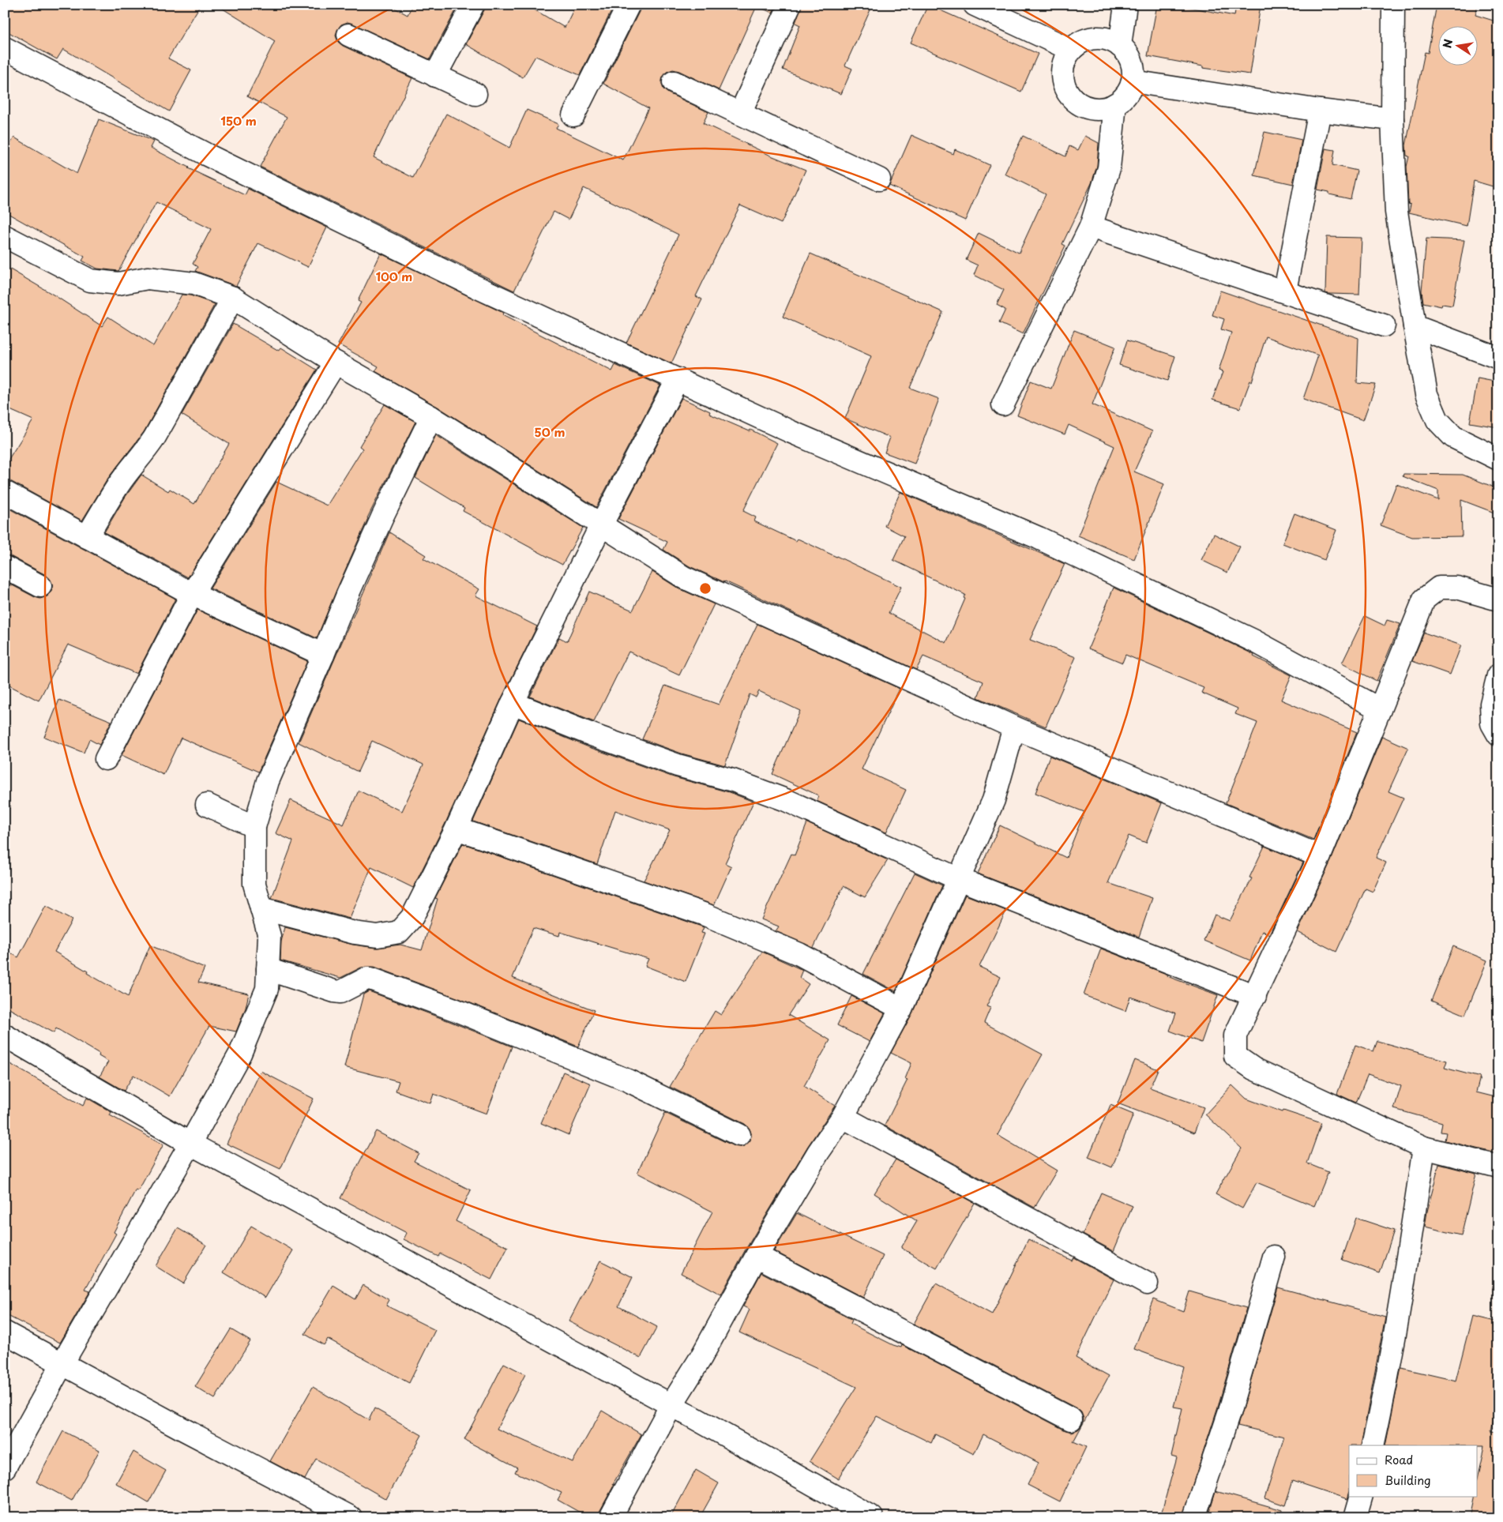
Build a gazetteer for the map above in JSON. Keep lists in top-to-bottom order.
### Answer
{
  "legend": ["Road", "Building"],
  "north": "left",
  "rings": ["150 m", "100 m", "50 m"]
}
